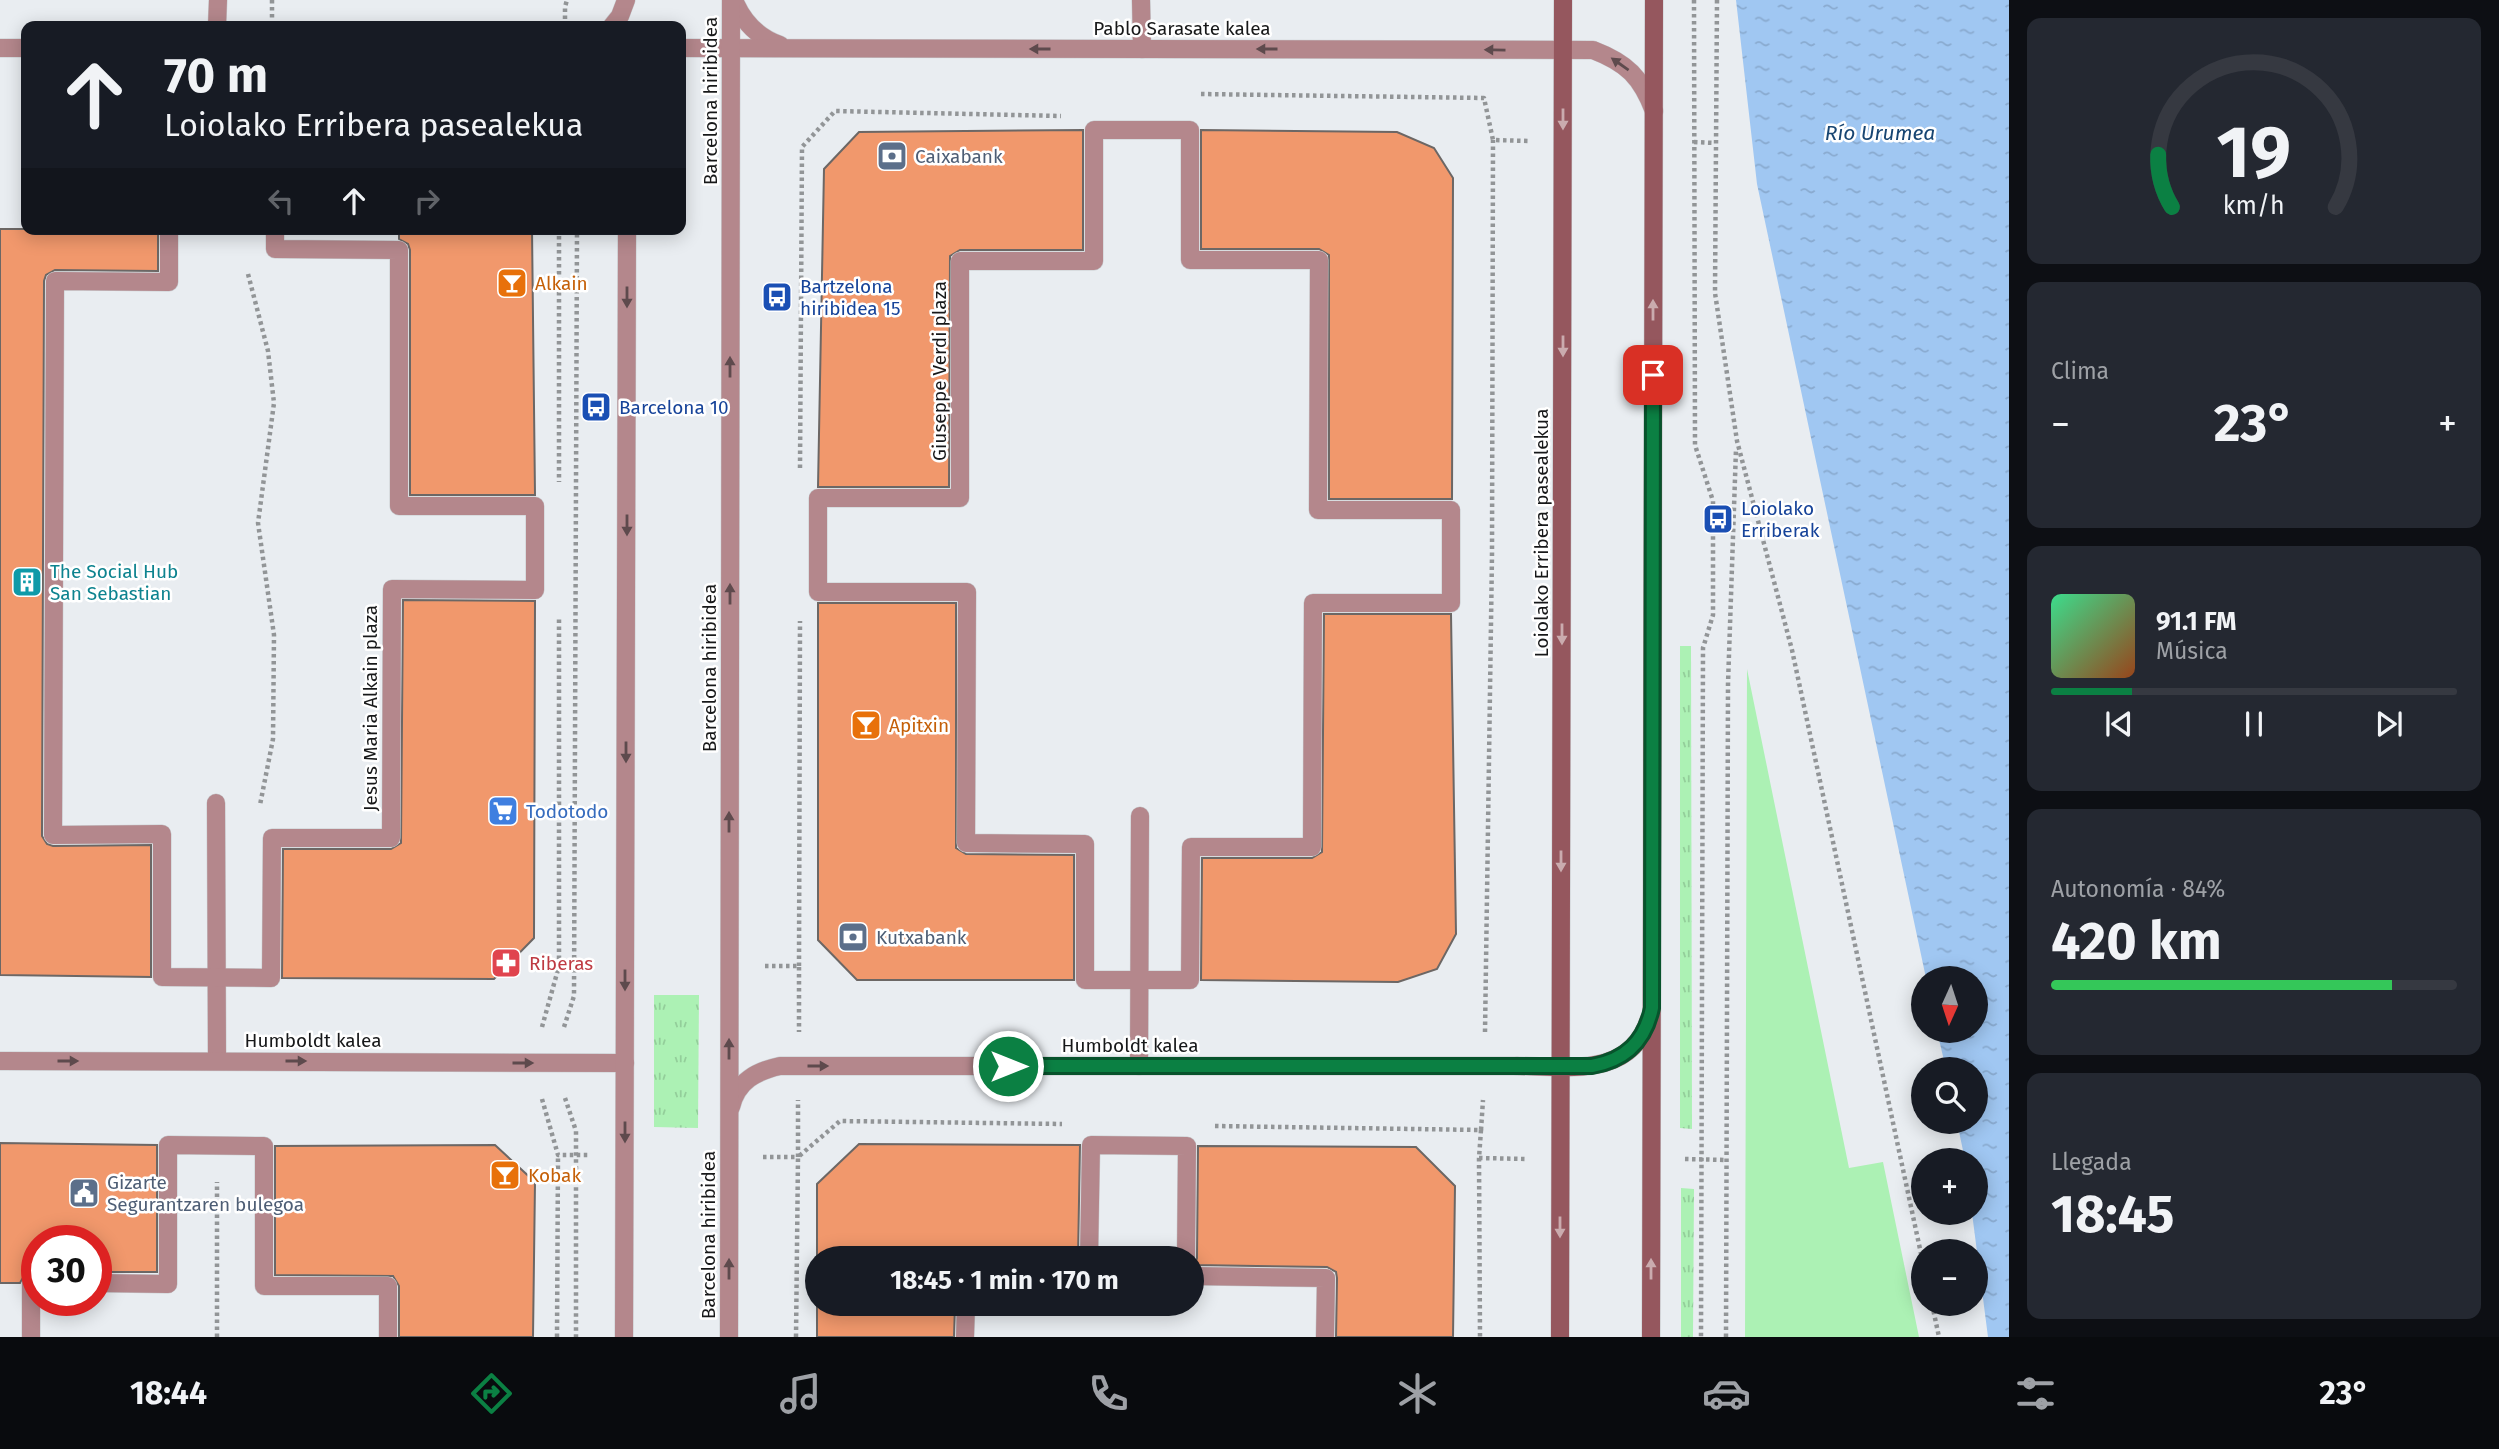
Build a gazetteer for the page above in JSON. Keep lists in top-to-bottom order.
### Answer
{
  "streets": {
    "main road": ["Loiolako Erribera pasealekua"],
    "street": [
      "Pablo Sarasate kalea",
      "Barcelona hiribidea",
      "Giuseppe Verdi plaza",
      "Jesus Maria Alkain plaza",
      "Humboldt kalea"
    ]
  },
  "crossings": [
    ["Pablo Sarasate kalea", "Barcelona hiribidea"],
    ["Pablo Sarasate kalea", "Loiolako Erribera pasealekua"],
    ["Barcelona hiribidea", "Humboldt kalea"],
    ["Loiolako Erribera pasealekua", "Humboldt kalea"]
  ],
  "one_way": ["Pablo Sarasate kalea", "Humboldt kalea"],
  "water": ["Río Urumea"],
  "places": {
    "bank": ["Caixabank", "Kutxabank"],
    "bar": ["Alkain", "Apitxin", "Kobak"],
    "bus stop": ["Bartzelona hiribidea 15", "Barcelona 10", "Loiolako Erriberak"],
    "building": ["The Social Hub San Sebastian"],
    "supermarket": ["Todotodo"],
    "pharmacy": ["Riberas"],
    "public building": ["Gizarte Segurantzaren bulegoa"]
  },
  "north": "bottom",
  "page": {
    "turn": ["70 m", "Loiolako Erribera pasealekua"],
    "tile": [
      "Clima",
      ["Autonomía · 84%", "420 km"],
      ["Llegada", "18:45"]
    ],
    "heat": ["−", "23°", "+"],
    "song": ["91.1 FM", "Música"],
    "map_buttons": ["+", "−"],
    "limit": "30",
    "trip": "18:45 · 1 min · 170 m",
    "tabs": ["18:44", "23°"],
    "gauge": ["19", "km/h"]
  }
}
